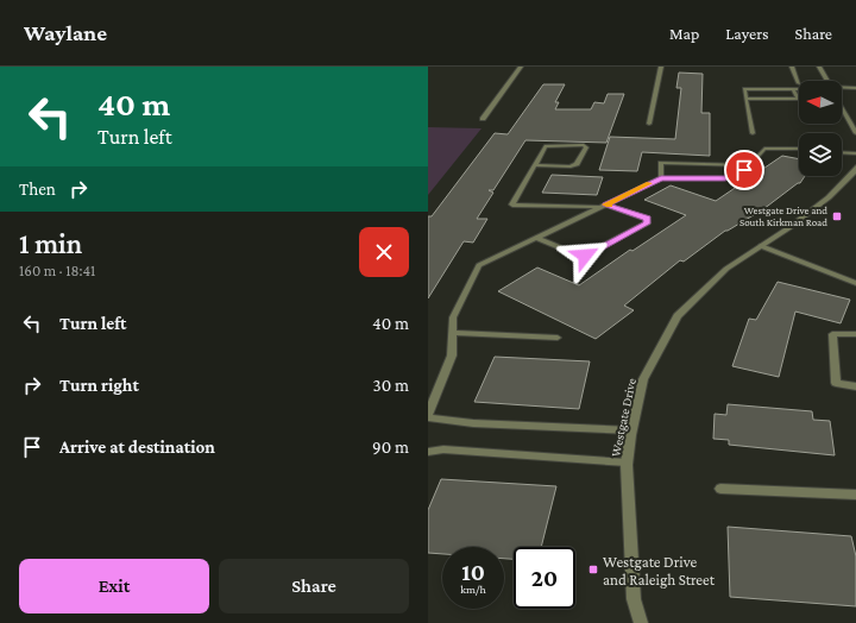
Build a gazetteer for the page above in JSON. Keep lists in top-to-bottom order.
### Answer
{
  "streets": {
    "street": ["Westgate Drive"]
  },
  "places": {
    "transit": ["Westgate Drive and South Kirkman Road", "Westgate Drive and Raleigh Street"]
  },
  "north": "left",
  "page": {
    "header": "Waylane",
    "nav": ["Map", "Layers", "Share"],
    "turn": ["40 m", "Turn left"],
    "then": "Then",
    "heading": ["1 min", "160 m · 18:41"],
    "list": [
      {
        "name": "Turn left",
        "value": "40 m"
      },
      {
        "name": "Turn right",
        "value": "30 m"
      },
      {
        "name": "Arrive at destination",
        "value": "90 m"
      }
    ],
    "speed": "10 km/h",
    "limit": "20",
    "buttons": ["Exit", "Share"]
  }
}
